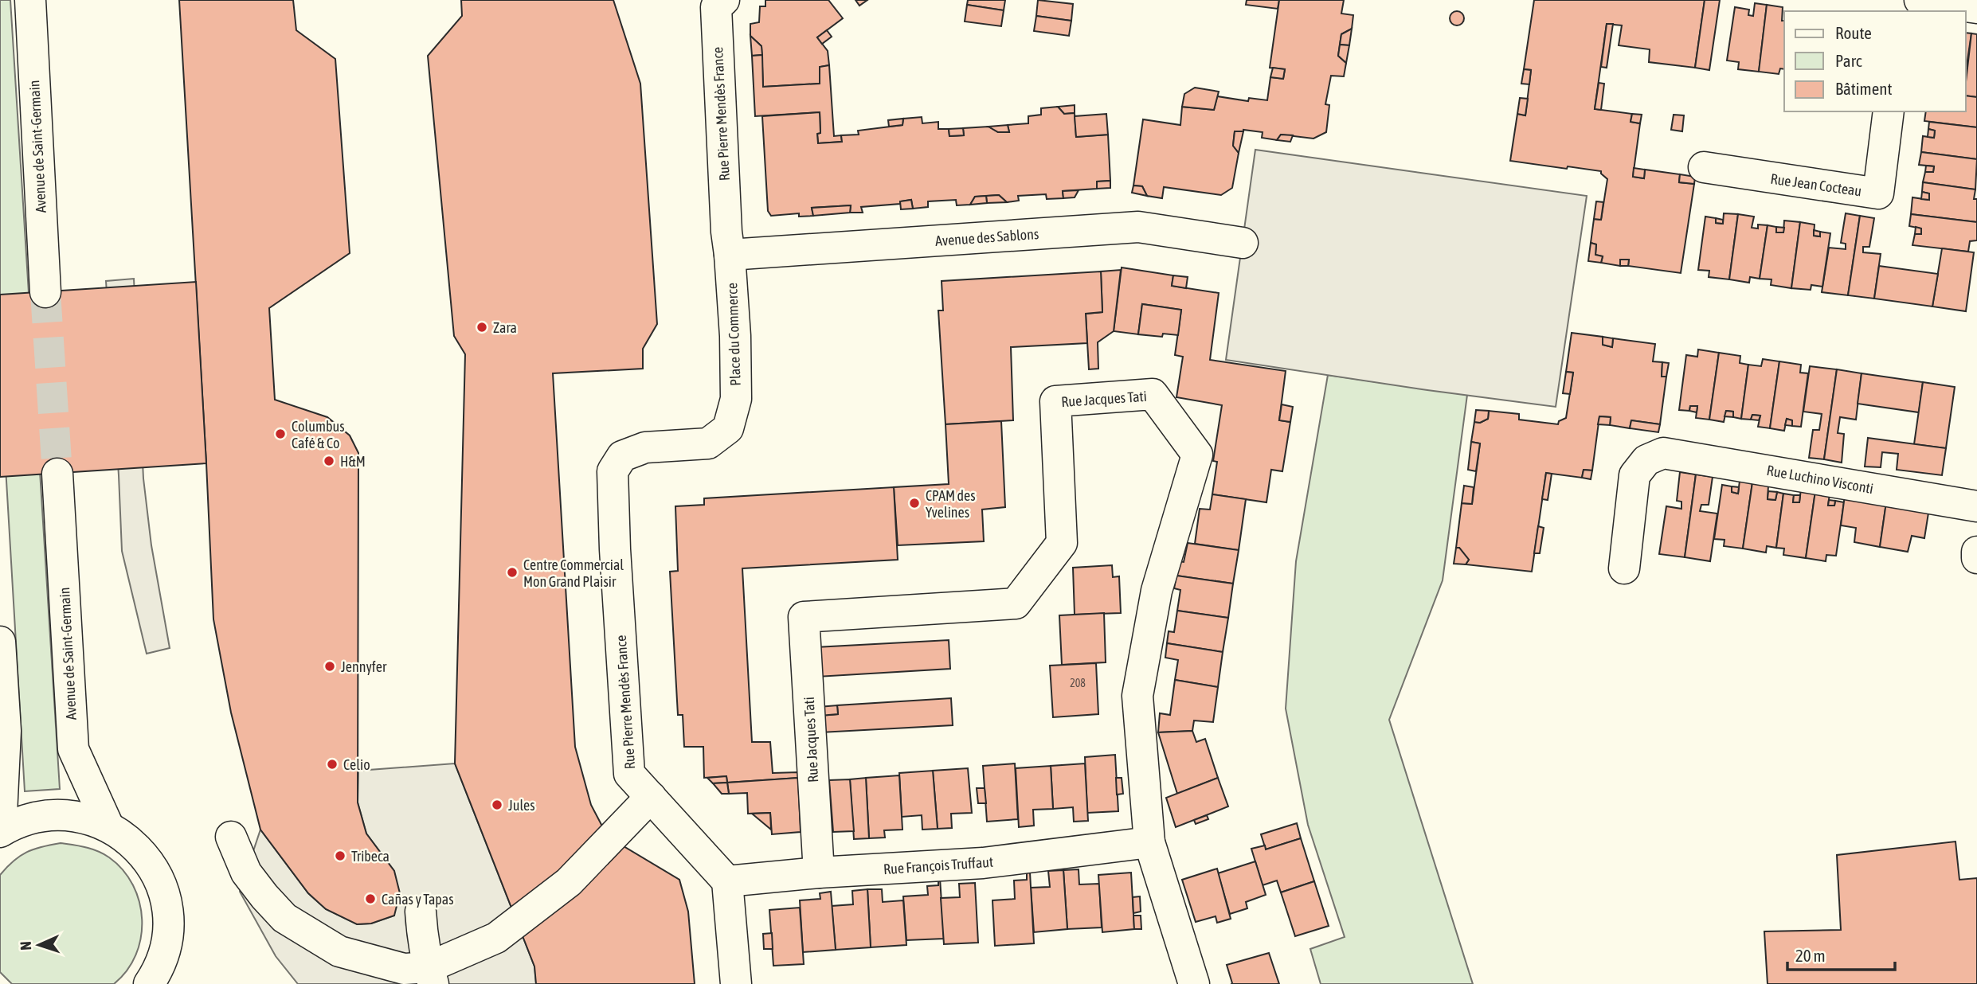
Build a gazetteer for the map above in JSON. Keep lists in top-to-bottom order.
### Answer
{
  "streets": {
    "street": [
      "Rue Pierre Mendès France",
      "Avenue de Saint-Germain",
      "Rue Jean Cocteau",
      "Avenue des Sablons",
      "Place du Commerce",
      "Rue Jacques Tati",
      "Rue Luchino Visconti",
      "Rue François Truffaut"
    ]
  },
  "crossings": [
    ["Rue Pierre Mendès France", "Avenue des Sablons"],
    ["Rue Pierre Mendès France", "Place du Commerce"],
    ["Rue Pierre Mendès France", "Rue François Truffaut"],
    ["Avenue des Sablons", "Place du Commerce"],
    ["Rue Jacques Tati", "Rue François Truffaut"]
  ],
  "places": [
    "Zara",
    "Columbus Café & Co",
    "H&M",
    "CPAM des Yvelines",
    "Centre Commercial Mon Grand Plaisir",
    "Jennyfer",
    "Celio",
    "Jules",
    "Tribeca",
    "Cañas y Tapas"
  ],
  "house_numbers": ["208"],
  "legend": ["Route", "Parc", "Bâtiment"],
  "scale_bar": "20 m",
  "north": "left"
}
